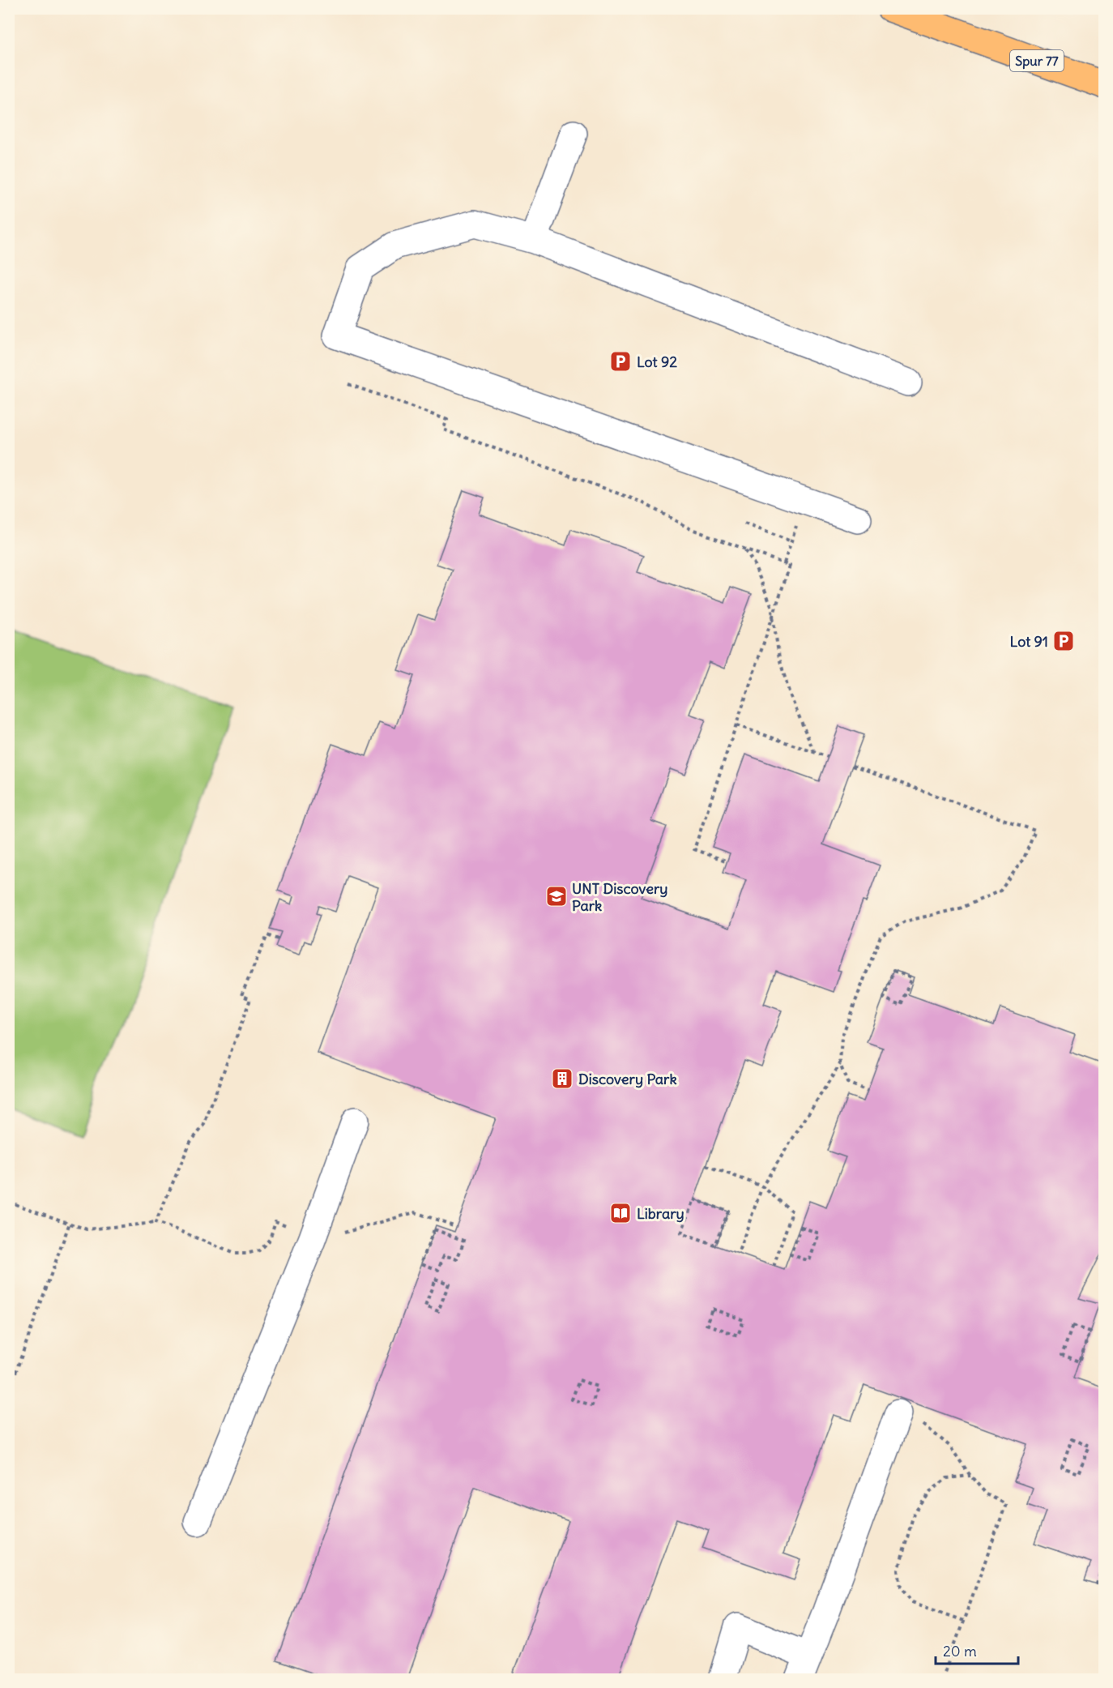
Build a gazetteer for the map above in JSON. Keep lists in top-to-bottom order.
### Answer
{
  "streets": {
    "main road": ["Spur 77"]
  },
  "places": {
    "parking": ["Lot 92", "Lot 91"],
    "school or university": ["UNT Discovery Park"],
    "building": ["Discovery Park"],
    "library": ["Library"]
  },
  "scale_bar": "20 m"
}
